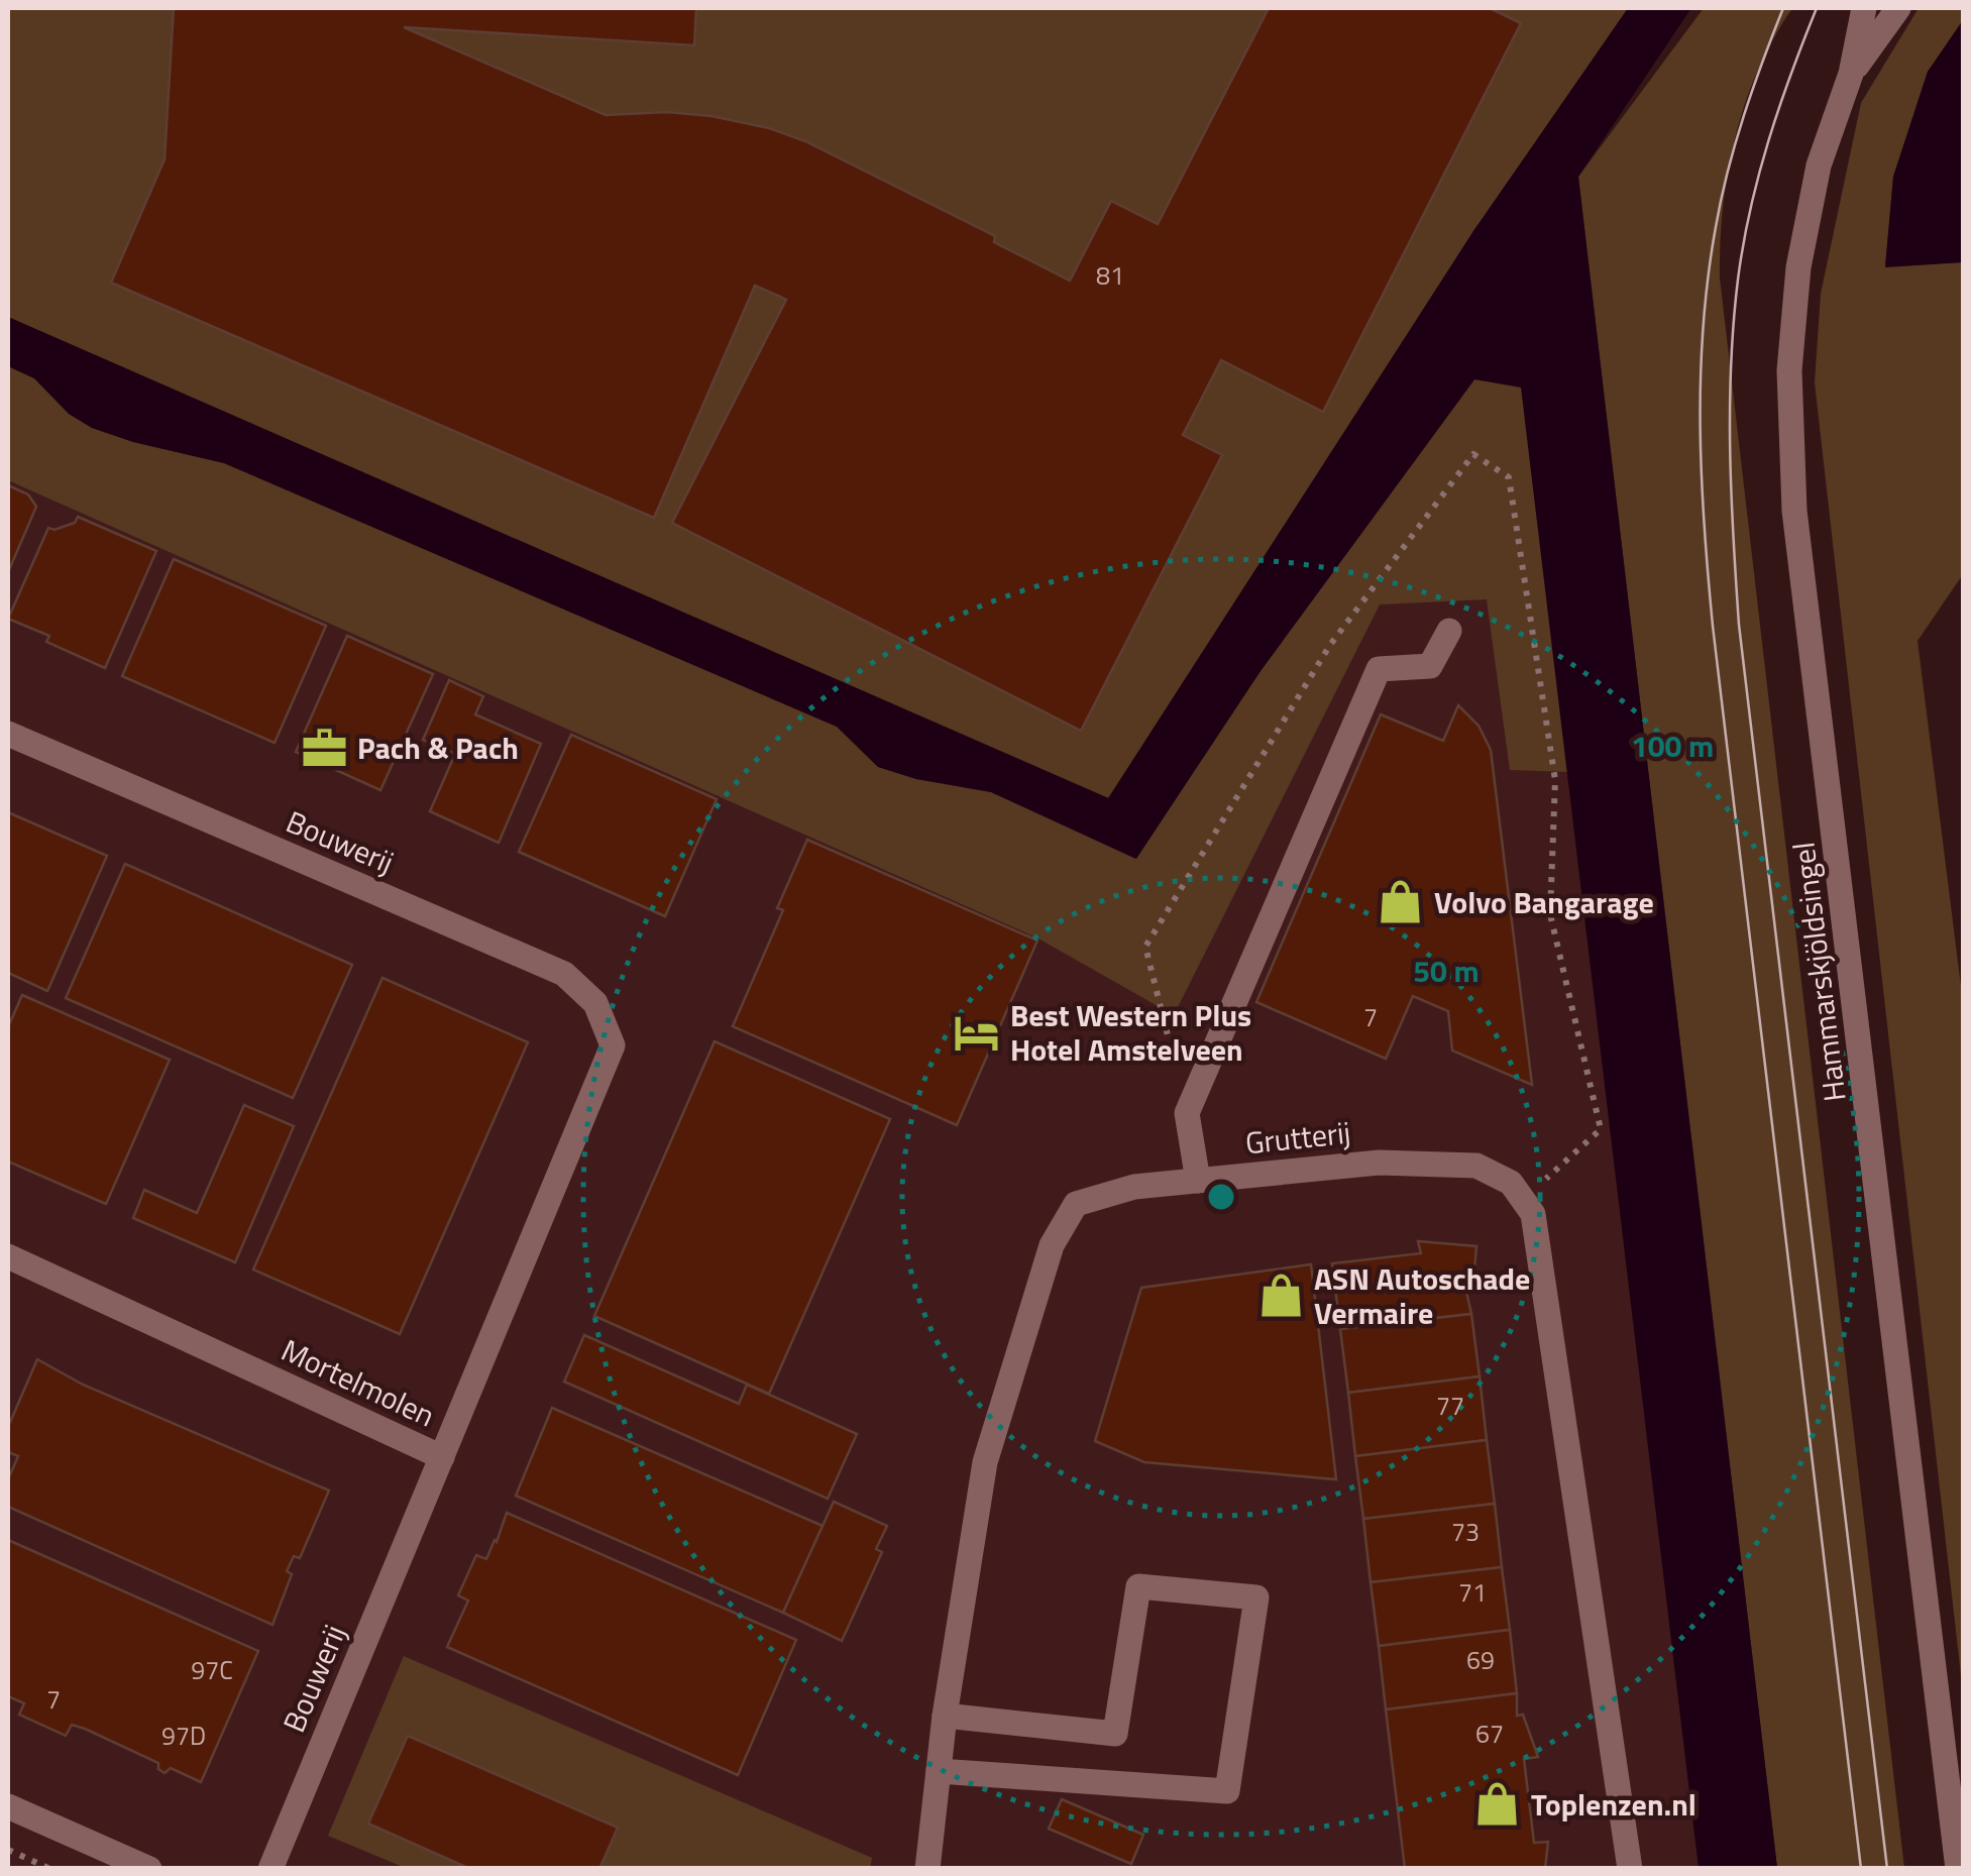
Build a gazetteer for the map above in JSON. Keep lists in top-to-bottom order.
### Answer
{
  "streets": {
    "street": [
      "Bouwerij",
      "Hammarskjöldsingel",
      "Grutterij",
      "Mortelmolen"
    ]
  },
  "crossings": [
    ["Bouwerij", "Mortelmolen"]
  ],
  "places": {
    "office": ["Pach & Pach"],
    "shop": ["Volvo Bangarage", "ASN Autoschade Vermaire", "Toplenzen.nl"],
    "hotel": ["Best Western Plus Hotel Amstelveen"]
  },
  "house_numbers": [
    "81",
    "7",
    "77",
    "73",
    "71",
    "69",
    "97C",
    "7",
    "67",
    "97D"
  ],
  "rings": ["100 m", "50 m"]
}
